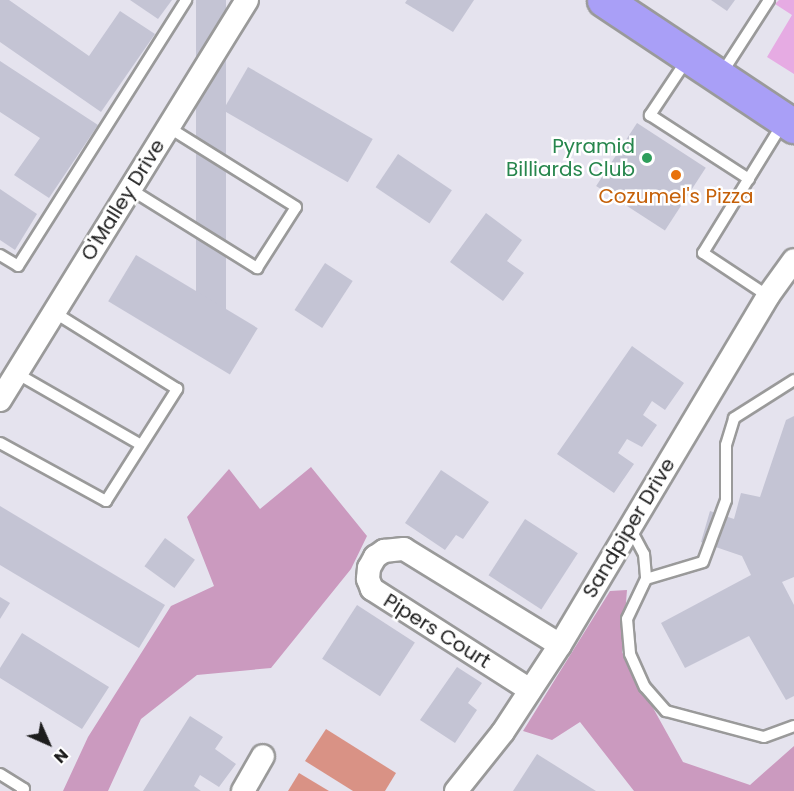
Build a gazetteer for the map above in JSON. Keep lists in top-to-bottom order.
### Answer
{
  "streets": {
    "street": ["O'Malley Drive", "Sandpiper Drive", "Pipers Court"]
  },
  "crossings": [
    ["Sandpiper Drive", "Pipers Court"]
  ],
  "places": ["Pyramid Billiards Club", "Cozumel's Pizza"],
  "north": "bottom right"
}
